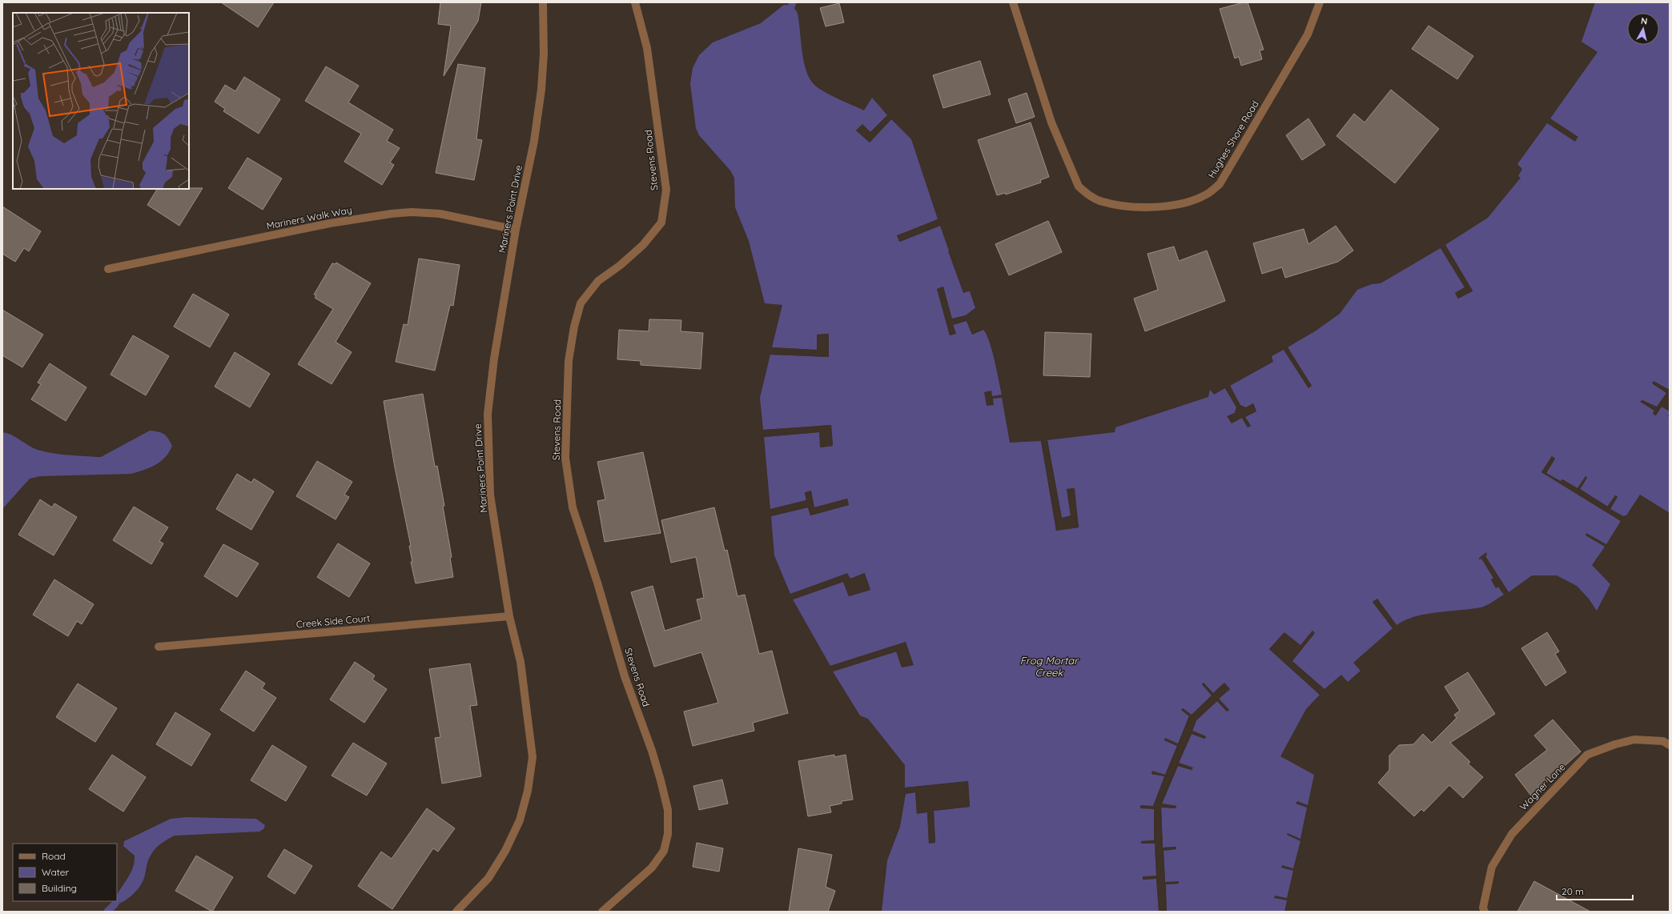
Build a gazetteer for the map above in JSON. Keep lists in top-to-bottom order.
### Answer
{
  "streets": {
    "street": [
      "Hughes Shore Road",
      "Stevens Road",
      "Mariners Point Drive",
      "Mariners Walk Way",
      "Creek Side Court",
      "Wagner Lane"
    ]
  },
  "crossings": [
    ["Mariners Point Drive", "Mariners Walk Way"],
    ["Mariners Point Drive", "Creek Side Court"]
  ],
  "water": ["Frog Mortar Creek"],
  "legend": ["Road", "Water", "Building"],
  "scale_bar": "20 m",
  "north": "top"
}
